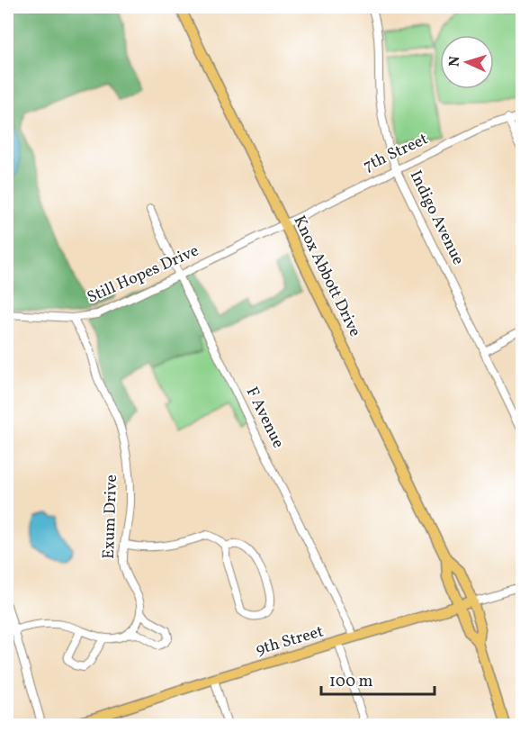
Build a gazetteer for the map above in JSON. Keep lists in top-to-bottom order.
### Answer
{
  "streets": {
    "main road": ["Knox Abbott Drive", "9th Street"],
    "street": [
      "7th Street",
      "Indigo Avenue",
      "Still Hopes Drive",
      "F Avenue",
      "Exum Drive"
    ]
  },
  "crossings": [
    ["7th Street", "Indigo Avenue"],
    ["7th Street", "Still Hopes Drive"],
    ["7th Street", "Knox Abbott Drive"],
    ["Still Hopes Drive", "Knox Abbott Drive"],
    ["Still Hopes Drive", "F Avenue"],
    ["Still Hopes Drive", "Exum Drive"],
    ["Knox Abbott Drive", "9th Street"],
    ["F Avenue", "9th Street"]
  ],
  "scale_bar": "100 m",
  "north": "left"
}
